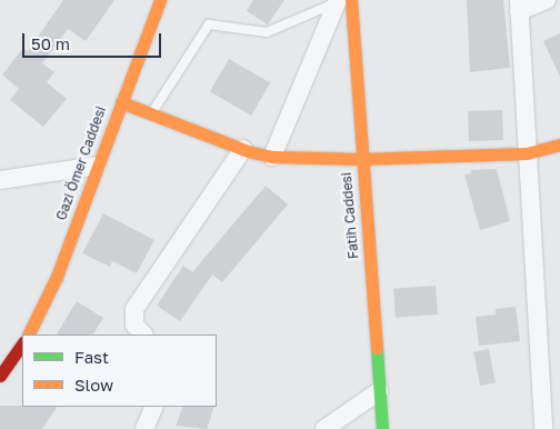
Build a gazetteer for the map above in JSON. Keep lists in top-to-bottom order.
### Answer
{
  "streets": {
    "street": ["Gazi Ömer Caddesi", "Fatih Caddesi"]
  },
  "legend": ["Fast", "Slow"],
  "scale_bar": "50 m"
}
